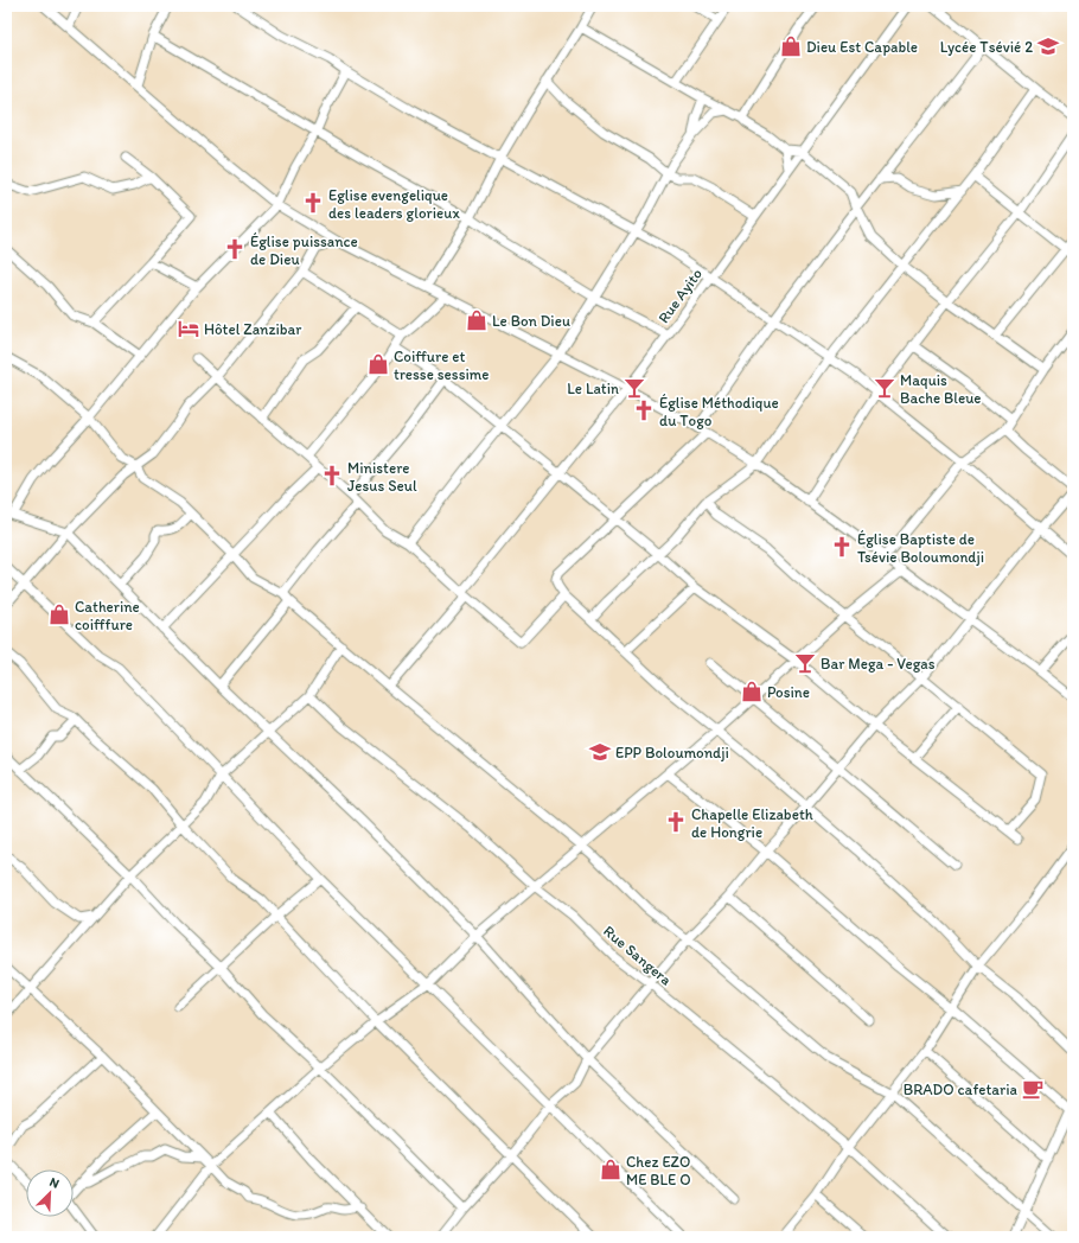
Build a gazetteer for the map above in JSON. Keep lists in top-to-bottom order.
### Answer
{
  "streets": {
    "street": ["Rue Ayito", "Rue Sangera"]
  },
  "places": {
    "shop": [
      "Dieu Est Capable",
      "Le Bon Dieu",
      "Coiffure et tresse sessime",
      "Catherine coifffure",
      "Posine",
      "Chez EZO ME BLE O"
    ],
    "school or university": ["Lycée Tsévié 2", "EPP Boloumondji"],
    "church": [
      "Eglise evengelique des leaders glorieux",
      "Église puissance de Dieu",
      "Église Méthodique du Togo",
      "Ministere Jesus Seul",
      "Église Baptiste de Tsévie Boloumondji",
      "Chapelle Elizabeth de Hongrie"
    ],
    "hotel": ["Hôtel Zanzibar"],
    "bar": ["Le Latin", "Maquis Bache Bleue", "Bar Mega - Vegas"],
    "cafe": ["BRADO cafetaria"]
  },
  "north": "top right"
}
